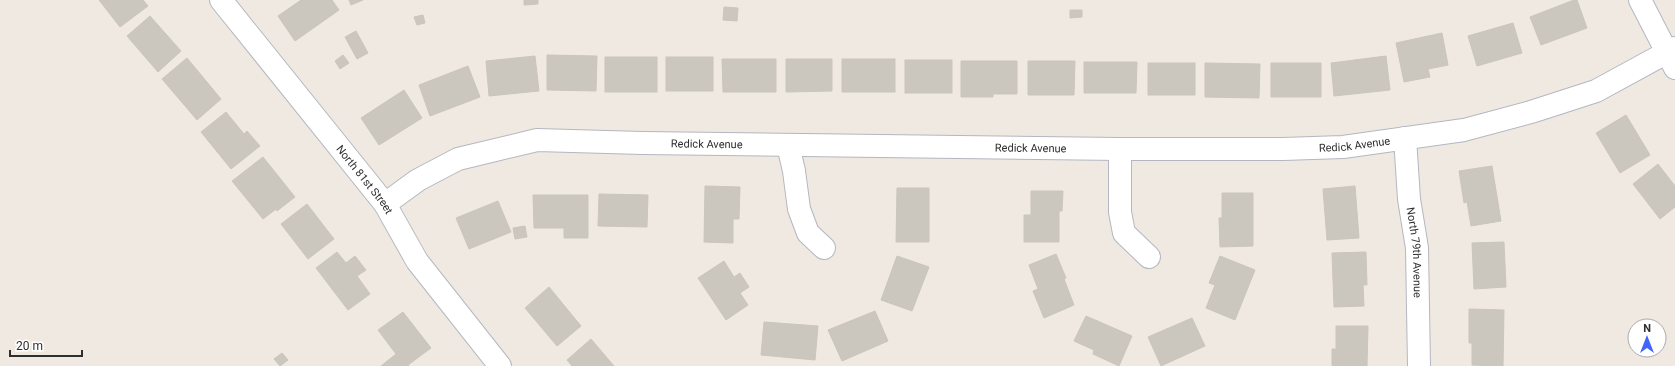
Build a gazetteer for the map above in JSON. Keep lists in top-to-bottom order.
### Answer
{
  "streets": {
    "street": ["Redick Avenue", "North 81st Street", "North 79th Avenue"]
  },
  "crossings": [
    ["Redick Avenue", "North 81st Street"],
    ["Redick Avenue", "North 79th Avenue"]
  ],
  "scale_bar": "20 m",
  "north": "top"
}
